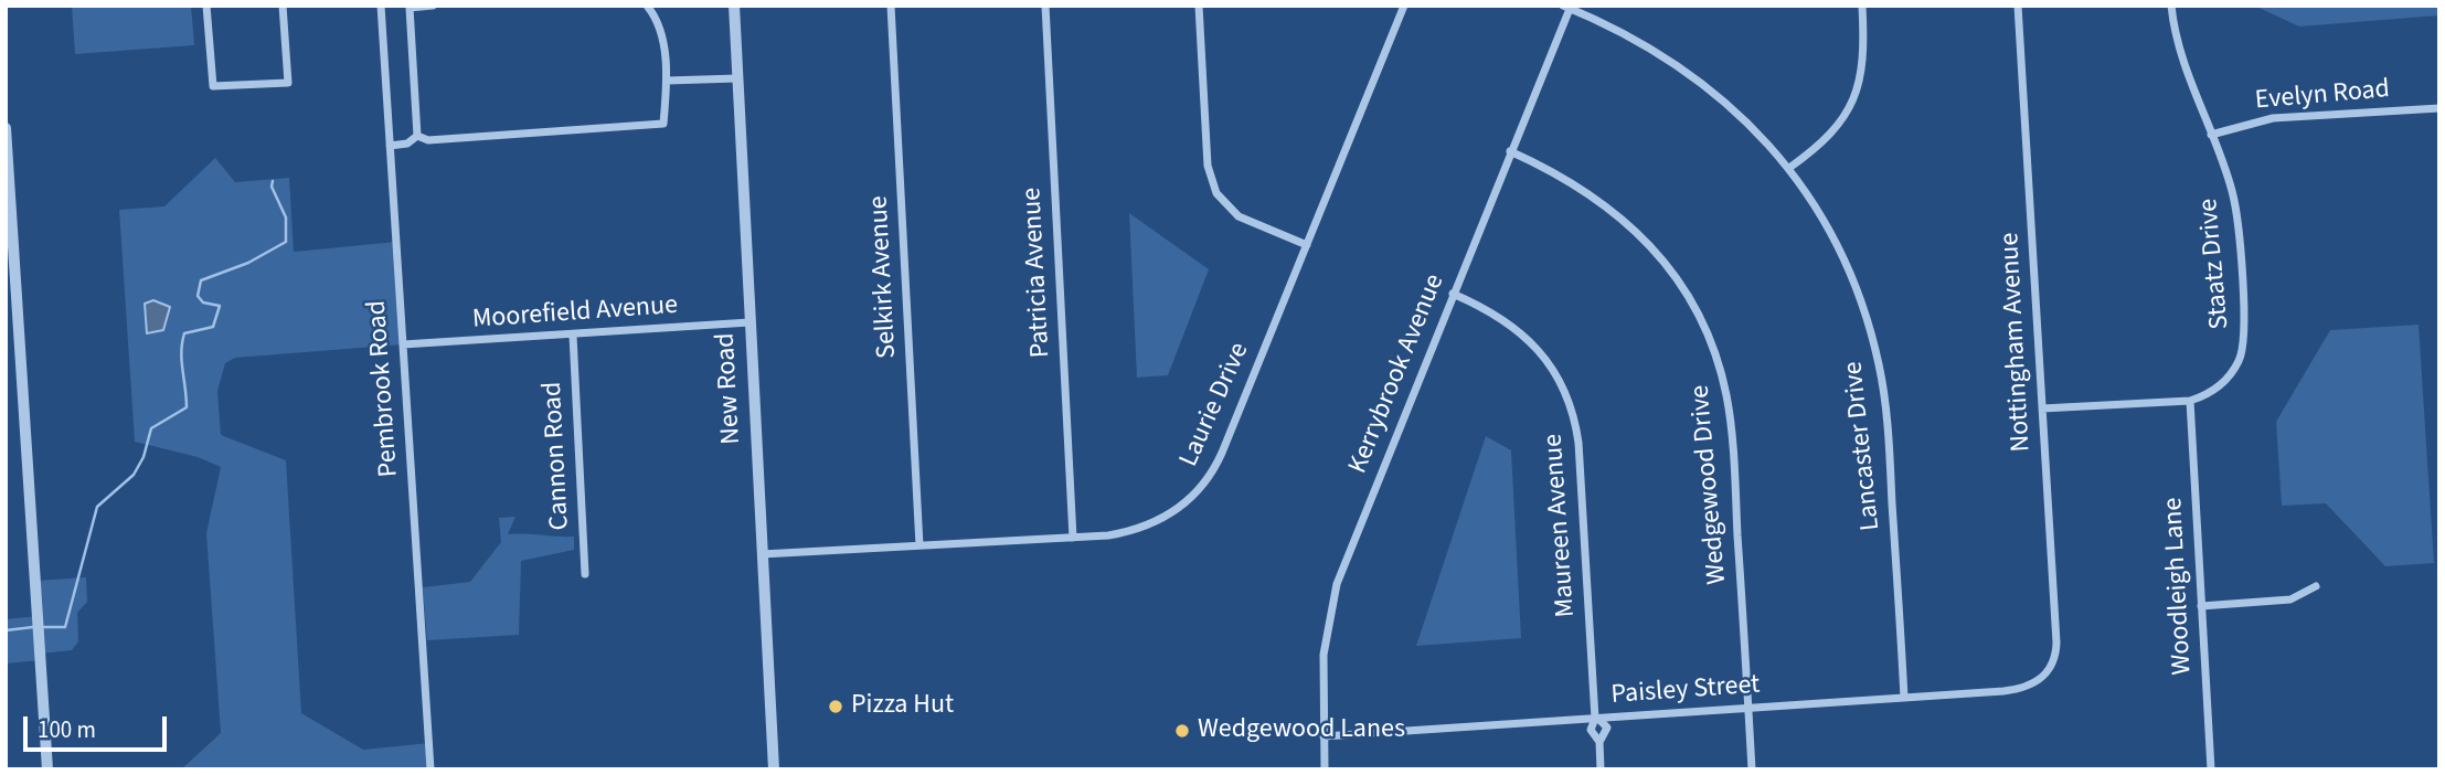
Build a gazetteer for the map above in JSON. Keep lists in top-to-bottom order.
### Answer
{
  "streets": {
    "street": [
      "Evelyn Road",
      "Staatz Drive",
      "Patricia Avenue",
      "Selkirk Avenue",
      "Moorefield Avenue",
      "Nottingham Avenue",
      "Kerrybrook Avenue",
      "Pembrook Road",
      "New Road",
      "Laurie Drive",
      "Lancaster Drive",
      "Cannon Road",
      "Wedgewood Drive",
      "Maureen Avenue",
      "Woodleigh Lane",
      "Paisley Street"
    ]
  },
  "crossings": [
    ["Evelyn Road", "Staatz Drive"],
    ["Staatz Drive", "Nottingham Avenue"],
    ["Staatz Drive", "Woodleigh Lane"],
    ["Patricia Avenue", "Laurie Drive"],
    ["Selkirk Avenue", "Laurie Drive"],
    ["Moorefield Avenue", "Pembrook Road"],
    ["Moorefield Avenue", "New Road"],
    ["Moorefield Avenue", "Cannon Road"],
    ["Nottingham Avenue", "Paisley Street"],
    ["Kerrybrook Avenue", "Lancaster Drive"],
    ["Kerrybrook Avenue", "Wedgewood Drive"],
    ["Kerrybrook Avenue", "Maureen Avenue"],
    ["Kerrybrook Avenue", "Paisley Street"],
    ["New Road", "Laurie Drive"],
    ["Lancaster Drive", "Paisley Street"],
    ["Wedgewood Drive", "Paisley Street"],
    ["Maureen Avenue", "Paisley Street"]
  ],
  "places": ["Pizza Hut", "Wedgewood Lanes"],
  "scale_bar": "100 m"
}
